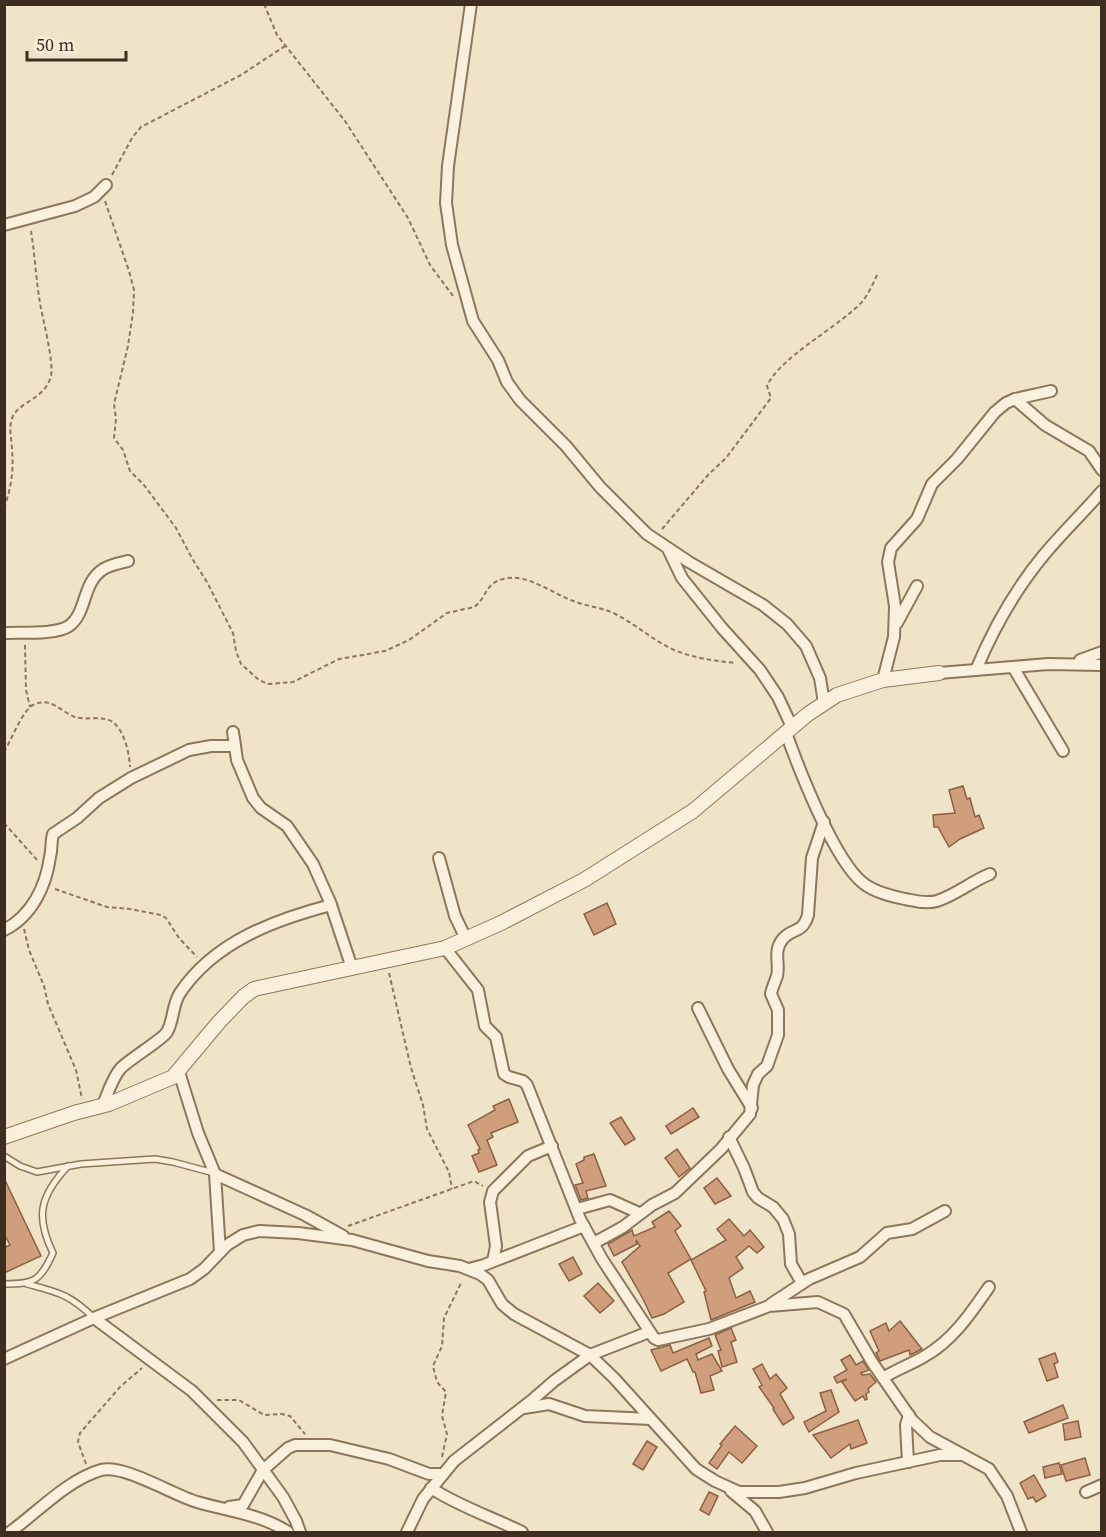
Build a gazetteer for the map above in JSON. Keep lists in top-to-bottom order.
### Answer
{
  "scale_bar": "50 m"
}
